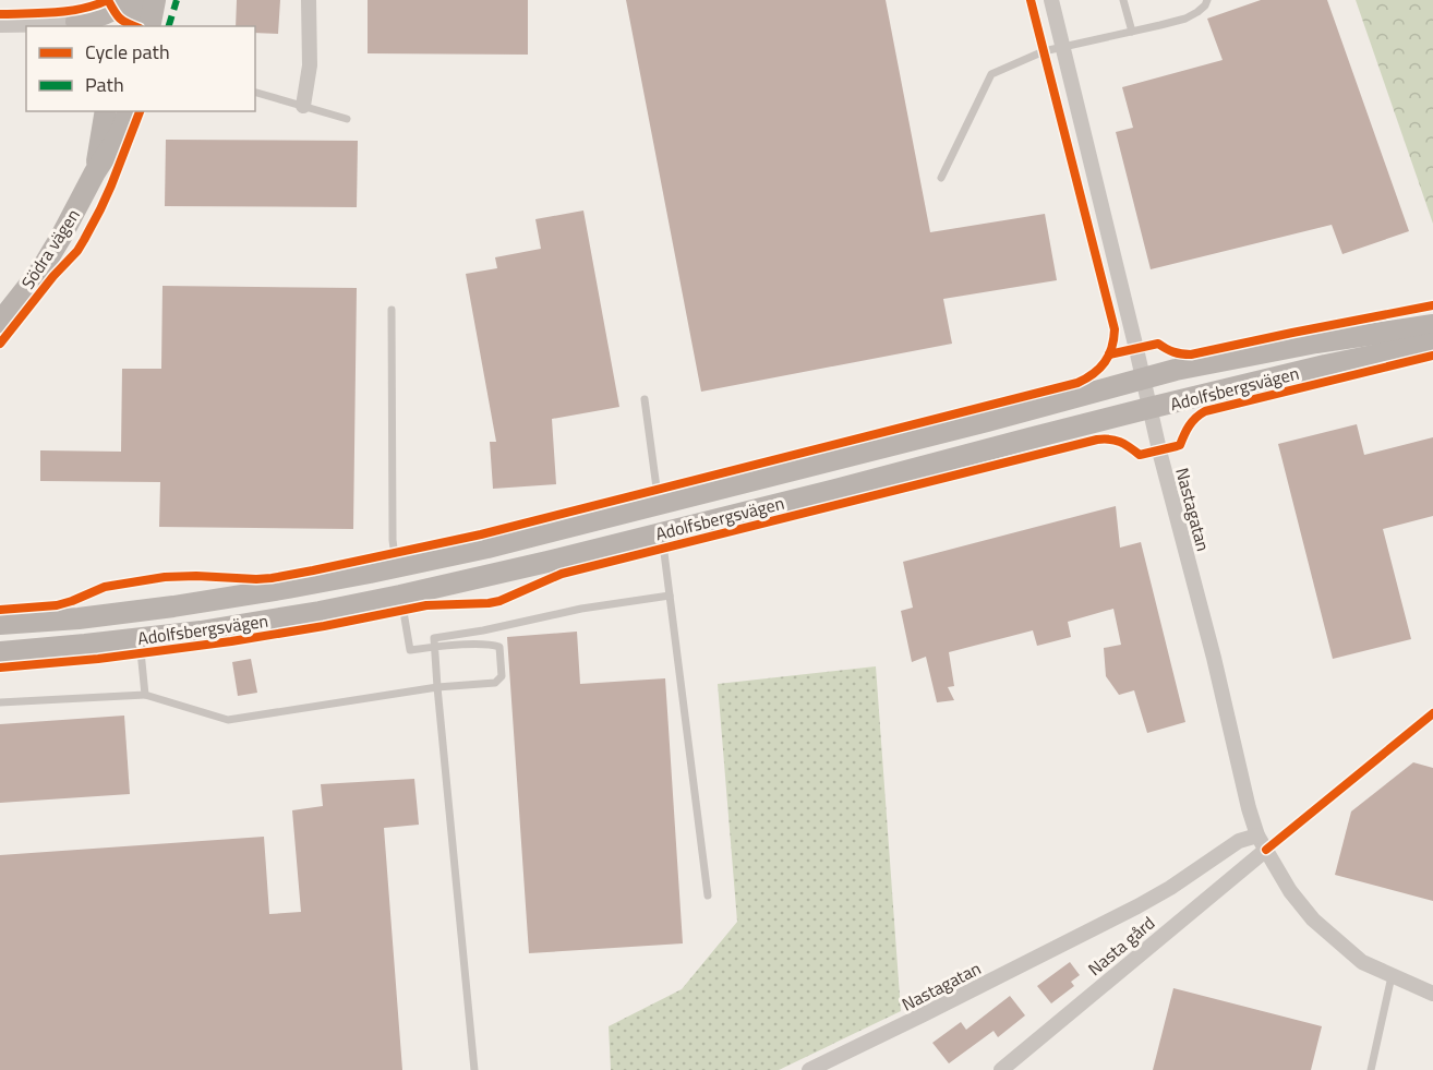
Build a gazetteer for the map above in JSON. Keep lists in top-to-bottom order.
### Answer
{
  "streets": {
    "main road": ["Södra vägen", "Adolfsbergsvägen"],
    "street": ["Nastagatan", "Nasta gård"]
  },
  "crossings": [
    ["Adolfsbergsvägen", "Nastagatan"],
    ["Nastagatan", "Nasta gård"]
  ],
  "legend": ["Cycle path", "Path"]
}
